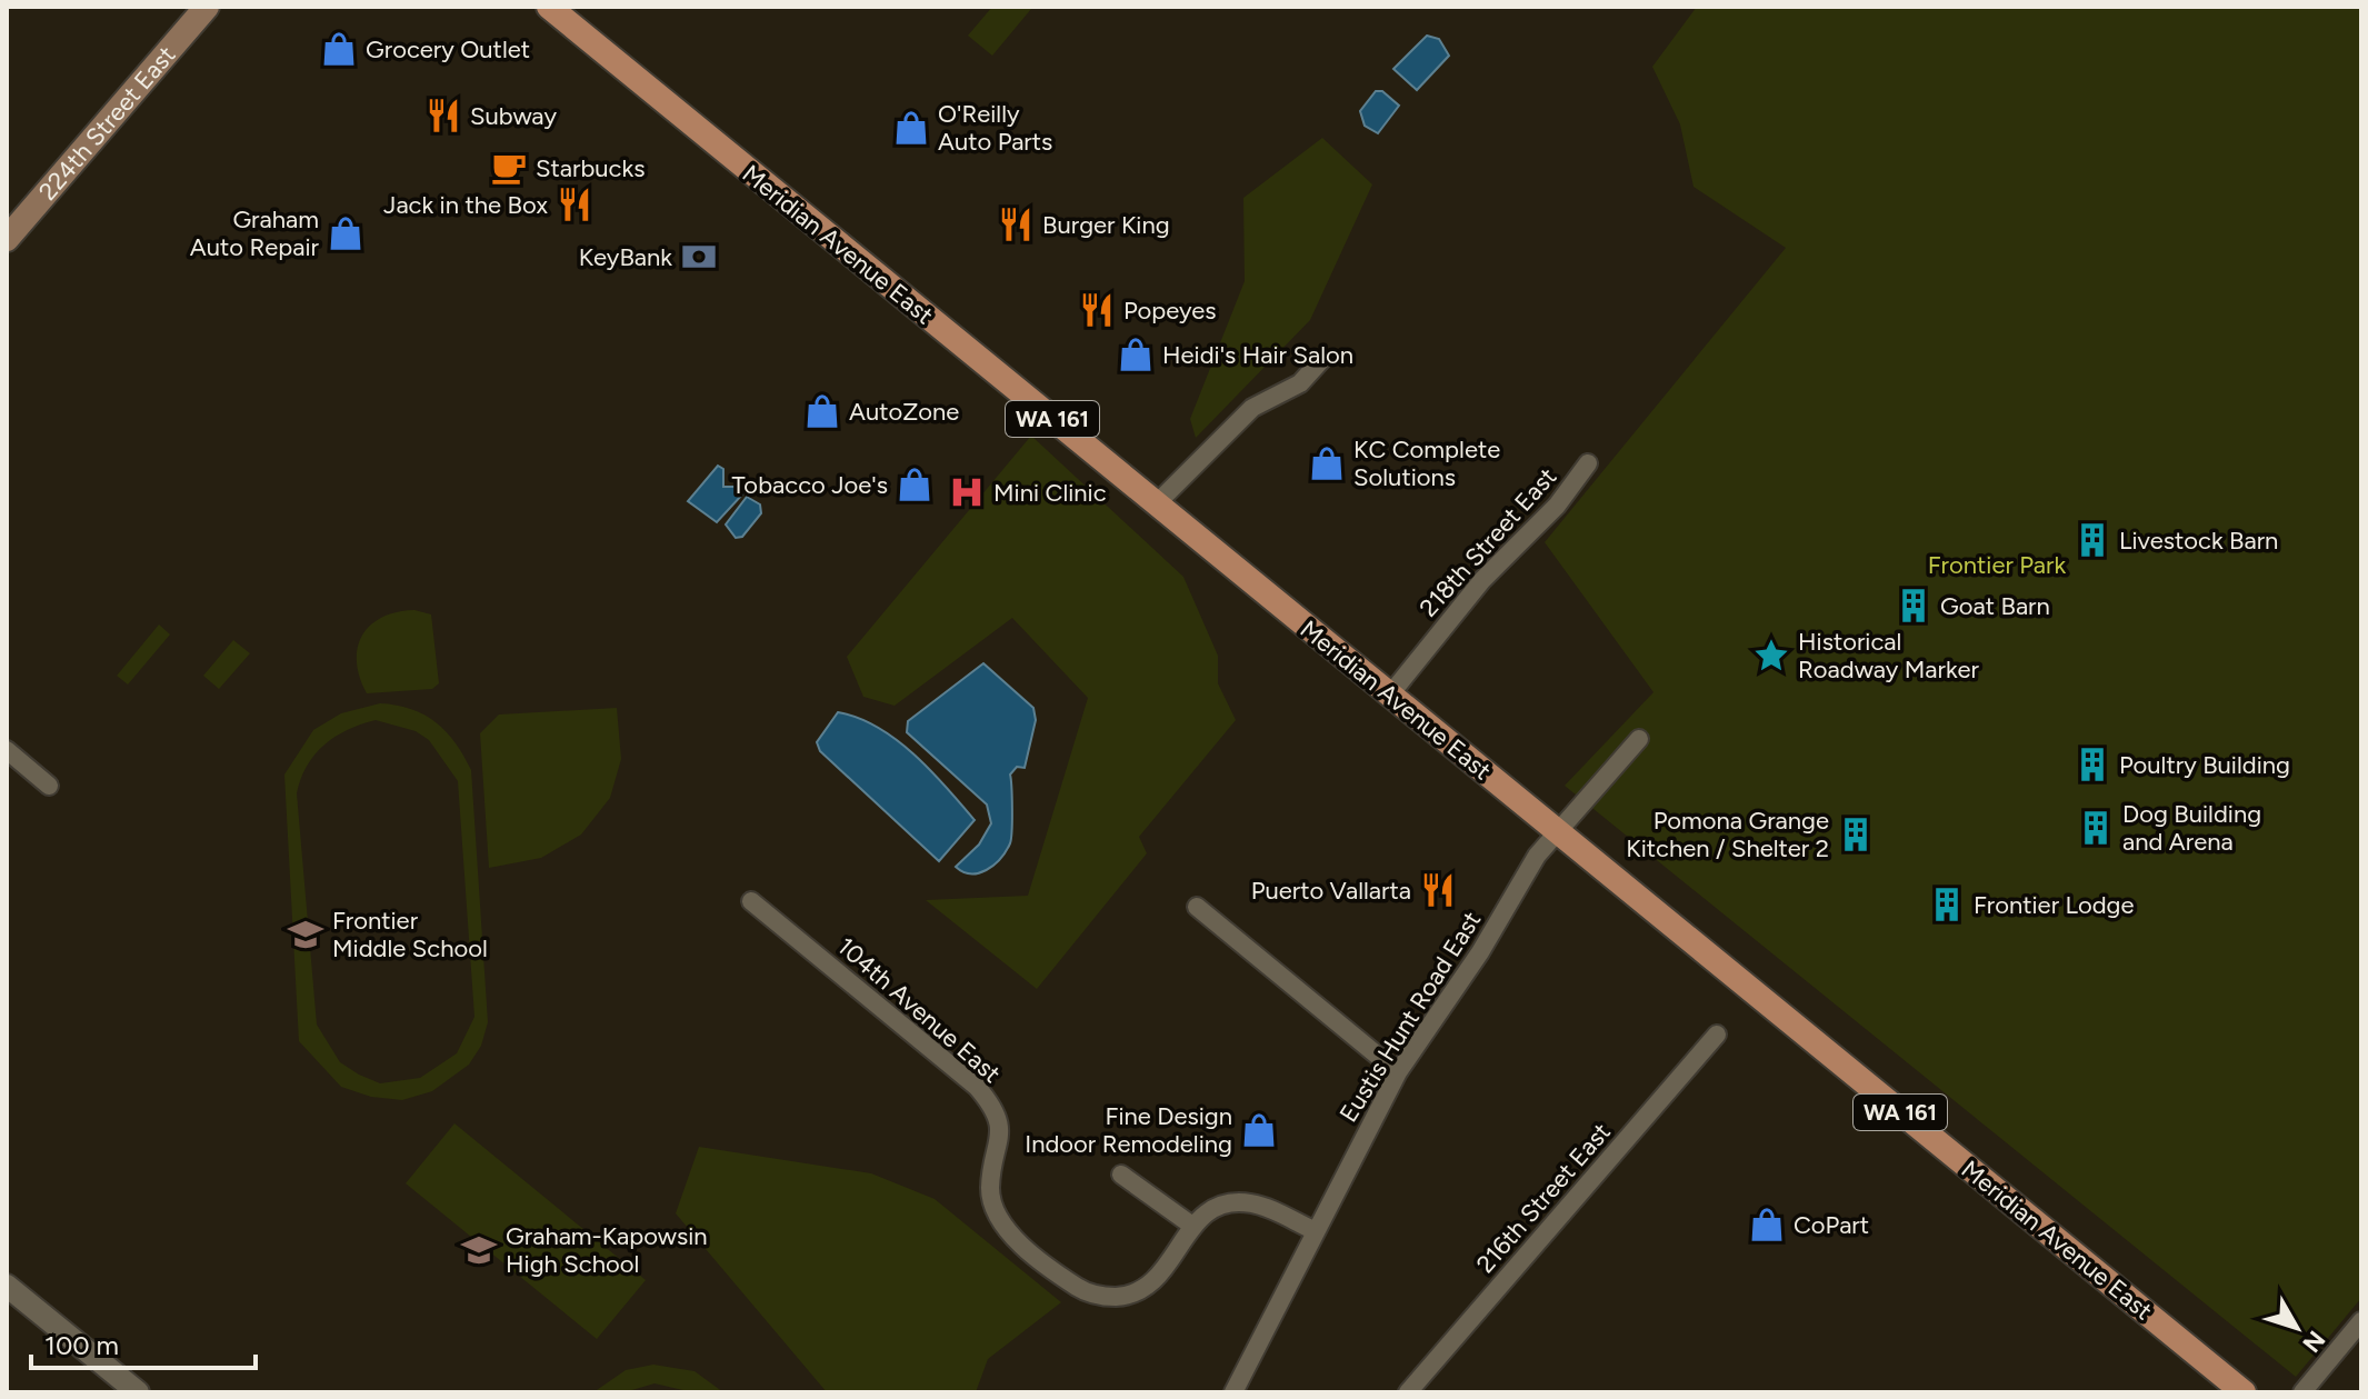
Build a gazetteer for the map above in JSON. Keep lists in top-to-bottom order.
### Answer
{
  "streets": {
    "main road": ["224th Street East", "Meridian Avenue East", "WA 161"],
    "street": [
      "218th Street East",
      "104th Avenue East",
      "Eustis Hunt Road East",
      "216th Street East"
    ]
  },
  "crossings": [
    ["Meridian Avenue East", "218th Street East"],
    ["Meridian Avenue East", "Eustis Hunt Road East"],
    ["104th Avenue East", "Eustis Hunt Road East"]
  ],
  "parks": ["Frontier Park"],
  "places": {
    "shop": [
      "Grocery Outlet",
      "O'Reilly Auto Parts",
      "Graham Auto Repair",
      "Heidi's Hair Salon",
      "AutoZone",
      "KC Complete Solutions",
      "Tobacco Joe's",
      "Fine Design Indoor Remodeling",
      "CoPart"
    ],
    "restaurant": [
      "Subway",
      "Jack in the Box",
      "Burger King",
      "Popeyes",
      "Puerto Vallarta"
    ],
    "cafe": ["Starbucks"],
    "bank": ["KeyBank"],
    "hospital": ["Mini Clinic"],
    "building": [
      "Livestock Barn",
      "Goat Barn",
      "Poultry Building",
      "Dog Building and Arena",
      "Pomona Grange Kitchen / Shelter 2",
      "Frontier Lodge"
    ],
    "place": ["Historical Roadway Marker"],
    "school or university": ["Frontier Middle School", "Graham-Kapowsin High School"]
  },
  "scale_bar": "100 m",
  "north": "bottom right"
}
